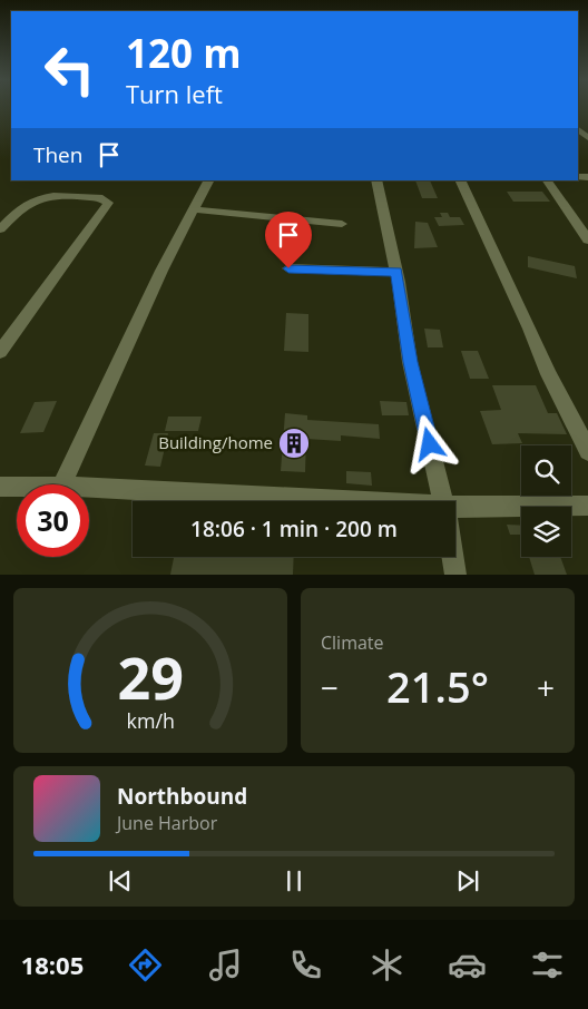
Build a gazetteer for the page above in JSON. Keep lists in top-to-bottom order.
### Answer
{
  "places": {
    "building": ["Building/home"]
  },
  "page": {
    "turn": ["120 m", "Turn left"],
    "then": "Then",
    "limit": "30",
    "trip": "18:06 · 1 min · 200 m",
    "tile": "Climate",
    "heat": ["−", "21.5°", "+"],
    "song": ["Northbound", "June Harbor"],
    "tabs": "18:05",
    "gauge": ["29", "km/h"]
  }
}
